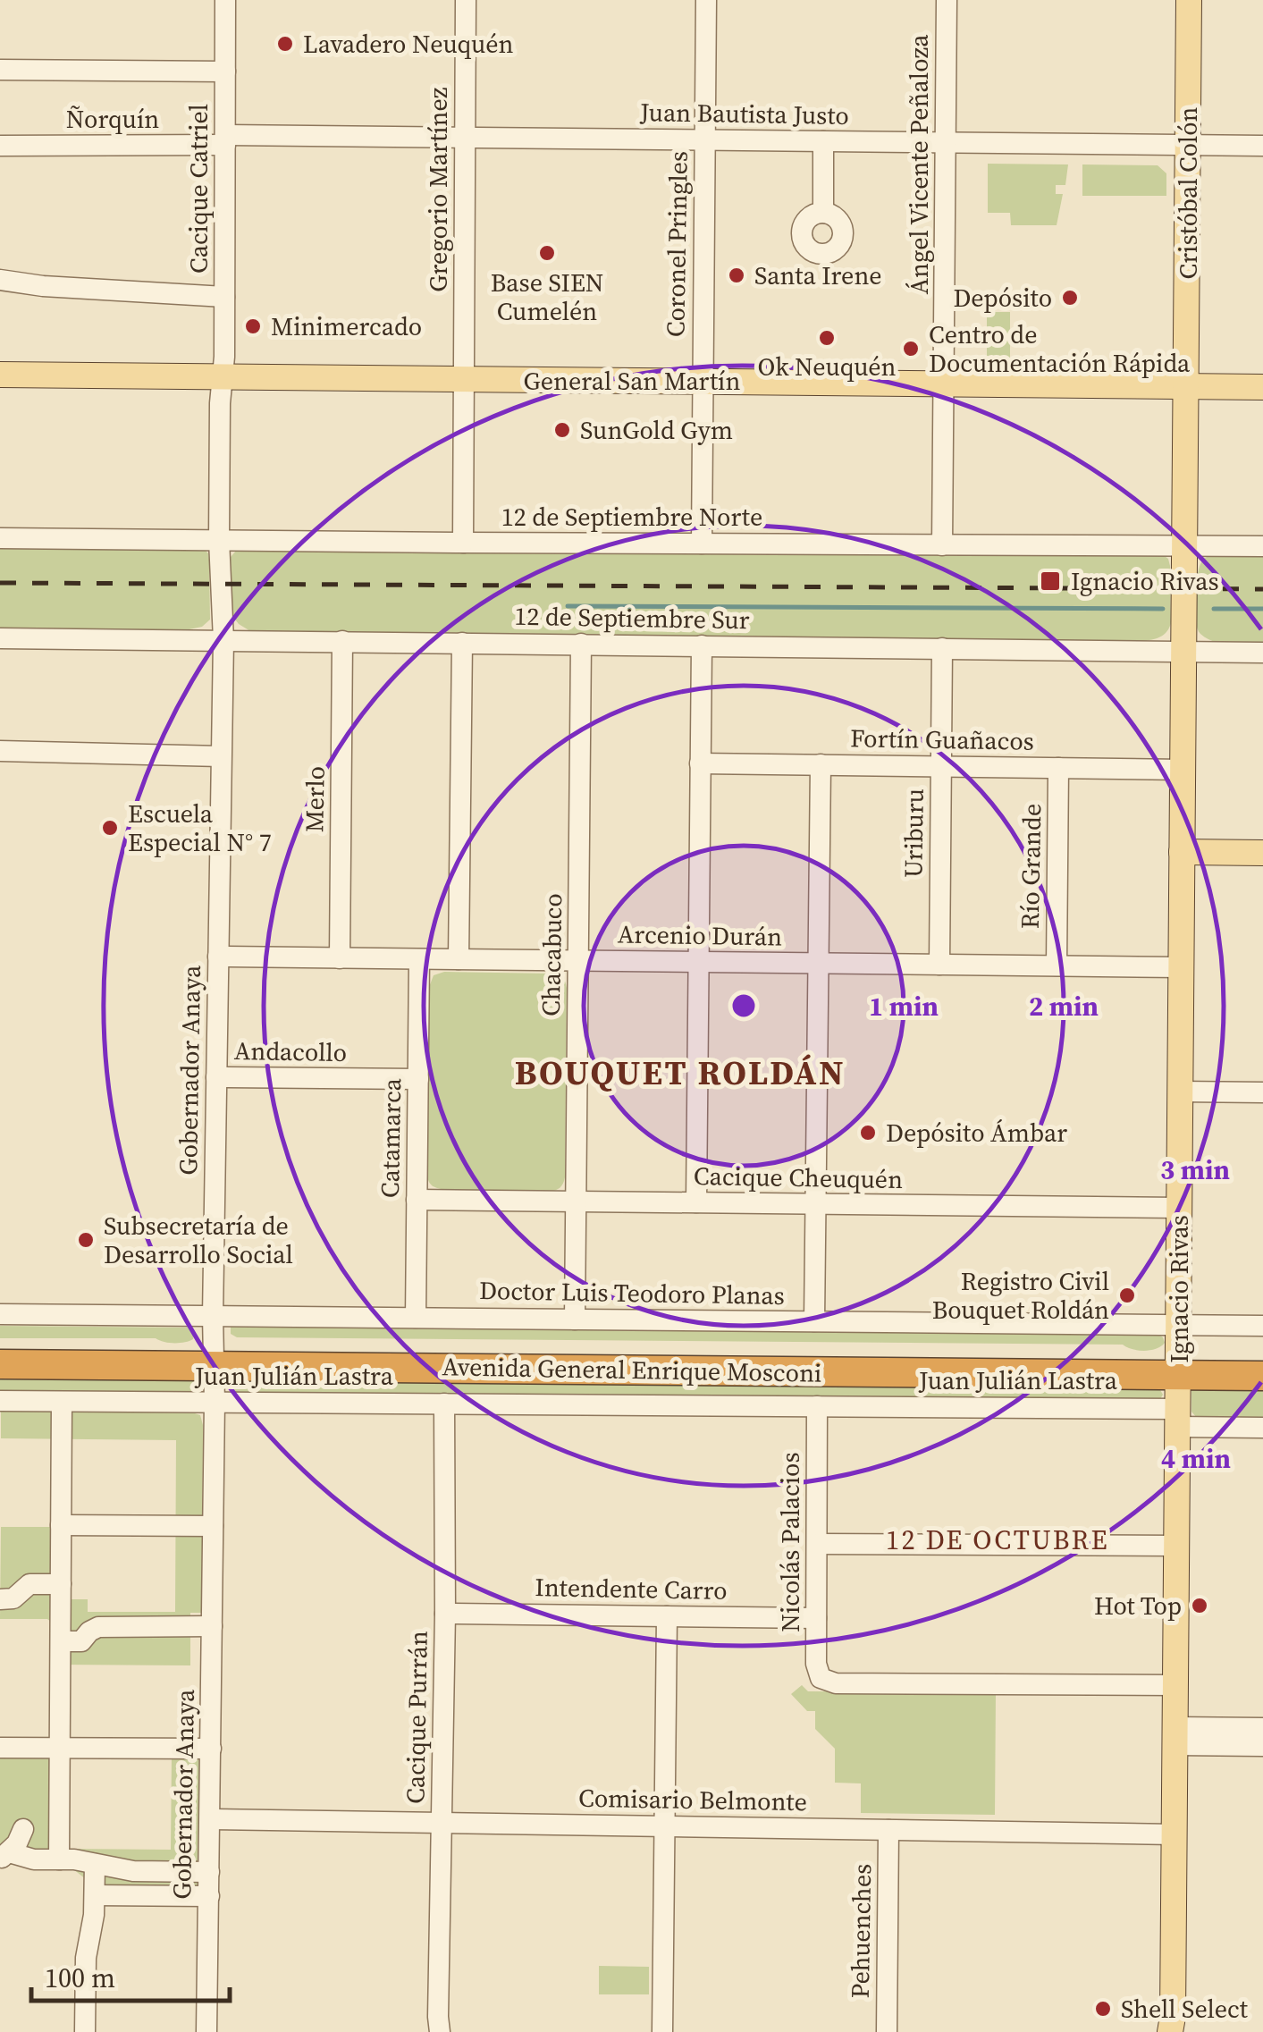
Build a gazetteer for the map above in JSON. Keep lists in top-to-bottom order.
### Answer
{
  "streets": {
    "highway": ["Avenida General Enrique Mosconi"],
    "main road": ["Cristóbal Colón", "General San Martín", "Ignacio Rivas"],
    "street": [
      "Juan Bautista Justo",
      "Ñorquín",
      "Ángel Vicente Peñaloza",
      "Cacique Catriel",
      "Gregorio Martínez",
      "Coronel Pringles",
      "12 de Septiembre Norte",
      "12 de Septiembre Sur",
      "Fortín Guañacos",
      "Merlo",
      "Uriburu",
      "Río Grande",
      "Arcenio Durán",
      "Chacabuco",
      "Andacollo",
      "Gobernador Anaya",
      "Catamarca",
      "Cacique Cheuquén",
      "Doctor Luis Teodoro Planas",
      "Juan Julián Lastra",
      "Nicolás Palacios",
      "Intendente Carro",
      "Cacique Purrán",
      "Comisario Belmonte",
      "Pehuenches"
    ]
  },
  "crossings": [
    ["Juan Bautista Justo", "Ñorquín"],
    ["Juan Bautista Justo", "Ángel Vicente Peñaloza"],
    ["Juan Bautista Justo", "Cacique Catriel"],
    ["Juan Bautista Justo", "Gregorio Martínez"],
    ["Juan Bautista Justo", "Cristóbal Colón"],
    ["Juan Bautista Justo", "Coronel Pringles"],
    ["Ñorquín", "Cacique Catriel"],
    ["Ángel Vicente Peñaloza", "General San Martín"],
    ["Cacique Catriel", "General San Martín"],
    ["Cacique Catriel", "Gobernador Anaya"],
    ["Gregorio Martínez", "General San Martín"],
    ["Cristóbal Colón", "General San Martín"],
    ["Cristóbal Colón", "Ignacio Rivas"],
    ["Coronel Pringles", "General San Martín"],
    ["Coronel Pringles", "12 de Septiembre Norte"],
    ["General San Martín", "Gobernador Anaya"],
    ["General San Martín", "Ignacio Rivas"],
    ["12 de Septiembre Norte", "Gobernador Anaya"],
    ["12 de Septiembre Norte", "Ignacio Rivas"],
    ["12 de Septiembre Sur", "Merlo"],
    ["12 de Septiembre Sur", "Uriburu"],
    ["12 de Septiembre Sur", "Chacabuco"],
    ["12 de Septiembre Sur", "Gobernador Anaya"],
    ["12 de Septiembre Sur", "Ignacio Rivas"],
    ["Fortín Guañacos", "Uriburu"],
    ["Fortín Guañacos", "Río Grande"],
    ["Fortín Guañacos", "Ignacio Rivas"],
    ["Merlo", "Arcenio Durán"],
    ["Uriburu", "Arcenio Durán"],
    ["Río Grande", "Arcenio Durán"],
    ["Arcenio Durán", "Chacabuco"],
    ["Arcenio Durán", "Gobernador Anaya"],
    ["Arcenio Durán", "Catamarca"],
    ["Arcenio Durán", "Ignacio Rivas"],
    ["Chacabuco", "Cacique Cheuquén"],
    ["Chacabuco", "Doctor Luis Teodoro Planas"],
    ["Andacollo", "Gobernador Anaya"],
    ["Andacollo", "Catamarca"],
    ["Gobernador Anaya", "Doctor Luis Teodoro Planas"],
    ["Gobernador Anaya", "Avenida General Enrique Mosconi"],
    ["Gobernador Anaya", "Juan Julián Lastra"],
    ["Gobernador Anaya", "Comisario Belmonte"],
    ["Catamarca", "Cacique Cheuquén"],
    ["Catamarca", "Doctor Luis Teodoro Planas"],
    ["Cacique Cheuquén", "Ignacio Rivas"],
    ["Ignacio Rivas", "Doctor Luis Teodoro Planas"],
    ["Ignacio Rivas", "Avenida General Enrique Mosconi"],
    ["Ignacio Rivas", "Juan Julián Lastra"],
    ["Ignacio Rivas", "Nicolás Palacios"],
    ["Ignacio Rivas", "Comisario Belmonte"],
    ["Juan Julián Lastra", "Nicolás Palacios"],
    ["Juan Julián Lastra", "Cacique Purrán"],
    ["Nicolás Palacios", "Intendente Carro"],
    ["Intendente Carro", "Cacique Purrán"],
    ["Cacique Purrán", "Comisario Belmonte"],
    ["Comisario Belmonte", "Pehuenches"]
  ],
  "districts": ["BOUQUET ROLDÁN", "12 DE OCTUBRE"],
  "places": {
    "other": [
      "Lavadero Neuquén",
      "Base SIEN Cumelén",
      "Santa Irene",
      "Depósito",
      "Minimercado",
      "Ok Neuquén",
      "Centro de Documentación Rápida",
      "SunGold Gym",
      "Escuela Especial N° 7",
      "Depósito Ámbar",
      "Subsecretaría de Desarrollo Social",
      "Registro Civil Bouquet Roldán",
      "Hot Top",
      "Shell Select"
    ],
    "transit": ["Ignacio Rivas"]
  },
  "scale_bar": "100 m",
  "rings": [
    "1 min",
    "2 min",
    "3 min",
    "4 min"
  ]
}
